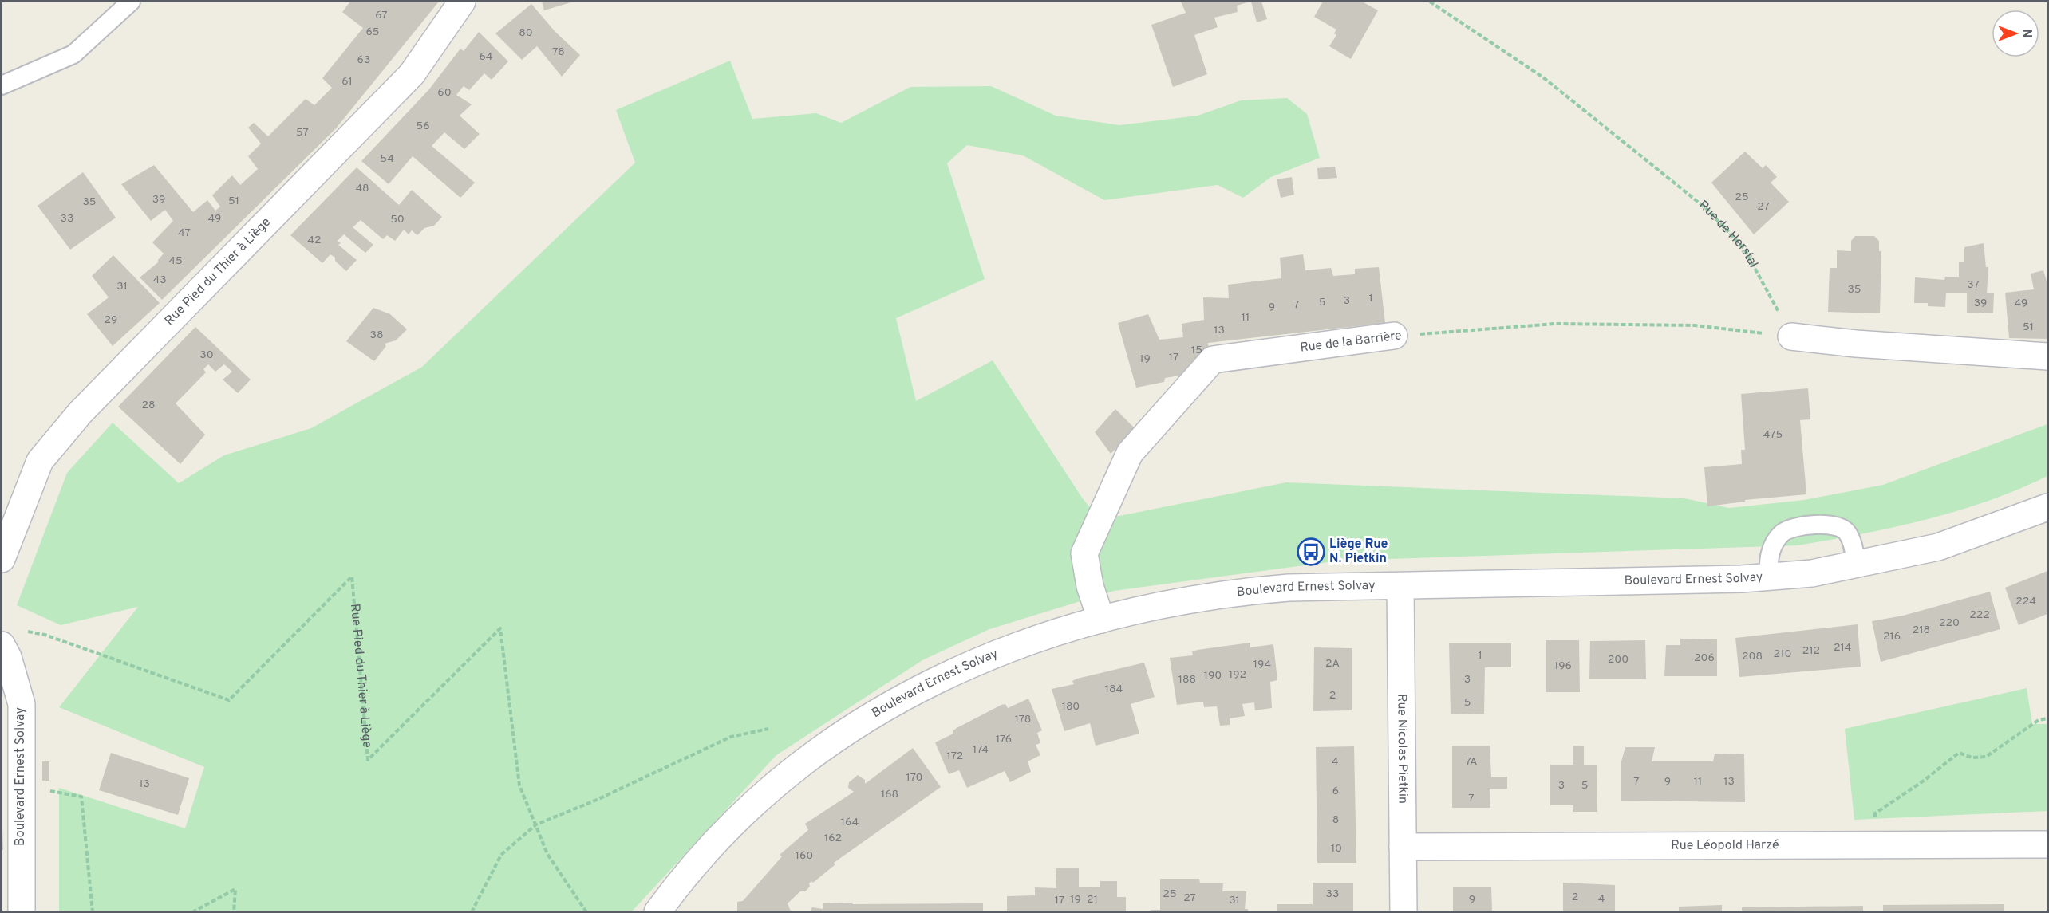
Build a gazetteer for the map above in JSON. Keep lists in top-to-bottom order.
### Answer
{
  "streets": {
    "street": [
      "Rue Pied du Thier à Liège",
      "Rue de la Barrière",
      "Boulevard Ernest Solvay",
      "Rue Nicolas Pietkin",
      "Rue Léopold Harzé"
    ],
    "path": ["Rue de Herstal"]
  },
  "crossings": [
    ["Rue de Herstal", "Rue de la Barrière"],
    ["Rue de la Barrière", "Boulevard Ernest Solvay"],
    ["Boulevard Ernest Solvay", "Rue Nicolas Pietkin"],
    ["Rue Nicolas Pietkin", "Rue Léopold Harzé"]
  ],
  "places": {
    "bus stop": ["Liège Rue N. Pietkin"]
  },
  "house_numbers": [
    "67",
    "65",
    "80",
    "78",
    "64",
    "63",
    "61",
    "60",
    "56",
    "57",
    "54",
    "48",
    "25",
    "39",
    "51",
    "35",
    "27",
    "33",
    "49",
    "50",
    "47",
    "42",
    "45",
    "43",
    "37",
    "31",
    "35",
    "1",
    "3",
    "5",
    "39",
    "49",
    "7",
    "9",
    "11",
    "29",
    "51",
    "13",
    "38",
    "15",
    "30",
    "17",
    "19",
    "28",
    "475",
    "224",
    "222",
    "220",
    "218",
    "216",
    "214",
    "212",
    "210",
    "1",
    "208",
    "206",
    "200",
    "2A",
    "194",
    "196",
    "192",
    "190",
    "188",
    "3",
    "184",
    "2",
    "5",
    "180",
    "178",
    "176",
    "174",
    "172",
    "4",
    "7A",
    "170",
    "7",
    "9",
    "11",
    "13",
    "13",
    "3",
    "5",
    "6",
    "168",
    "7",
    "8",
    "164",
    "162",
    "10",
    "160",
    "25",
    "33",
    "2",
    "27",
    "4",
    "19",
    "21",
    "9",
    "17",
    "31"
  ],
  "north": "right"
}
